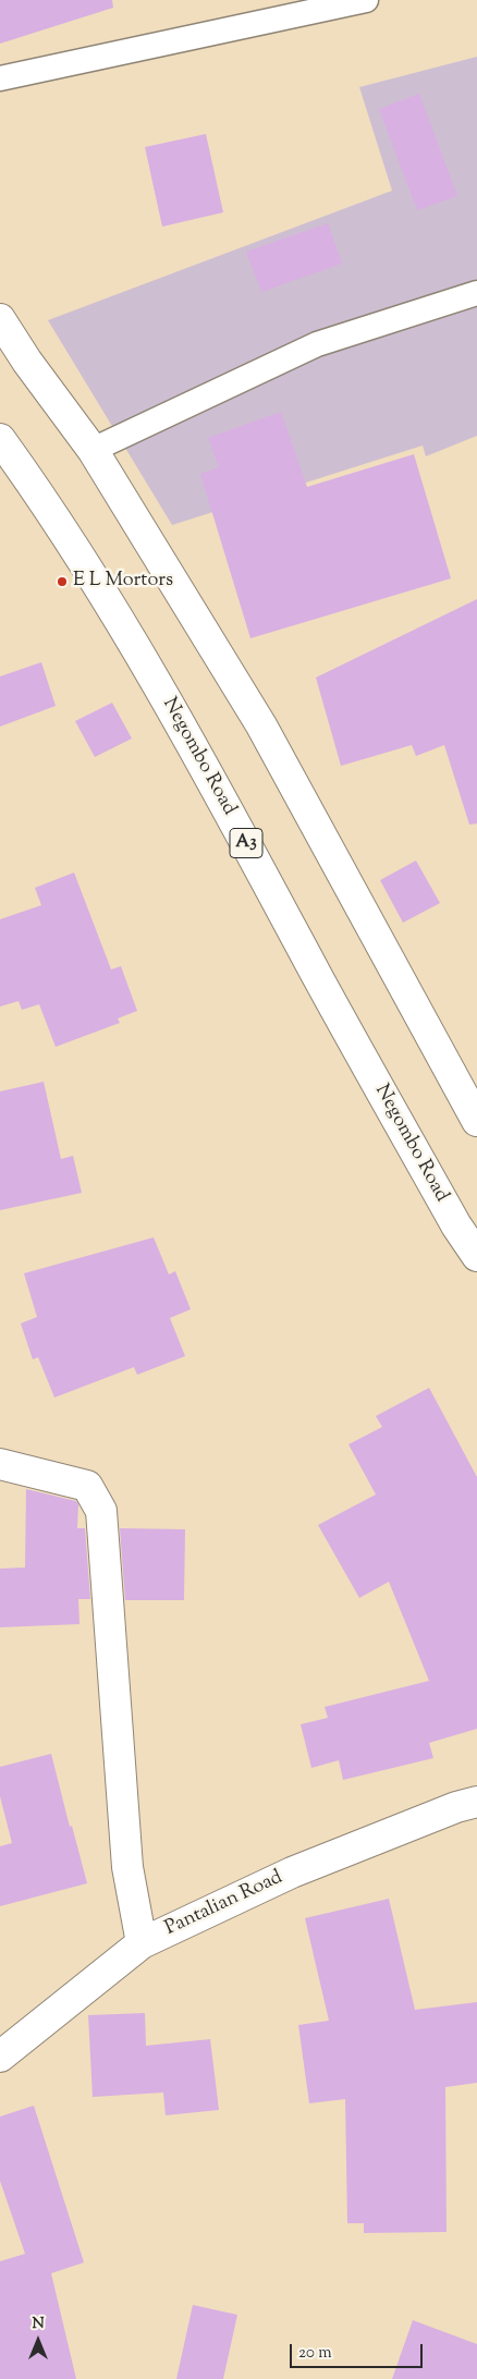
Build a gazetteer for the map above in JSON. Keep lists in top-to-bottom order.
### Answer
{
  "streets": {
    "main road": ["Negombo Road", "A3", "Pantalian Road"]
  },
  "places": ["E L Mortors"],
  "scale_bar": "20 m",
  "north": "top"
}
